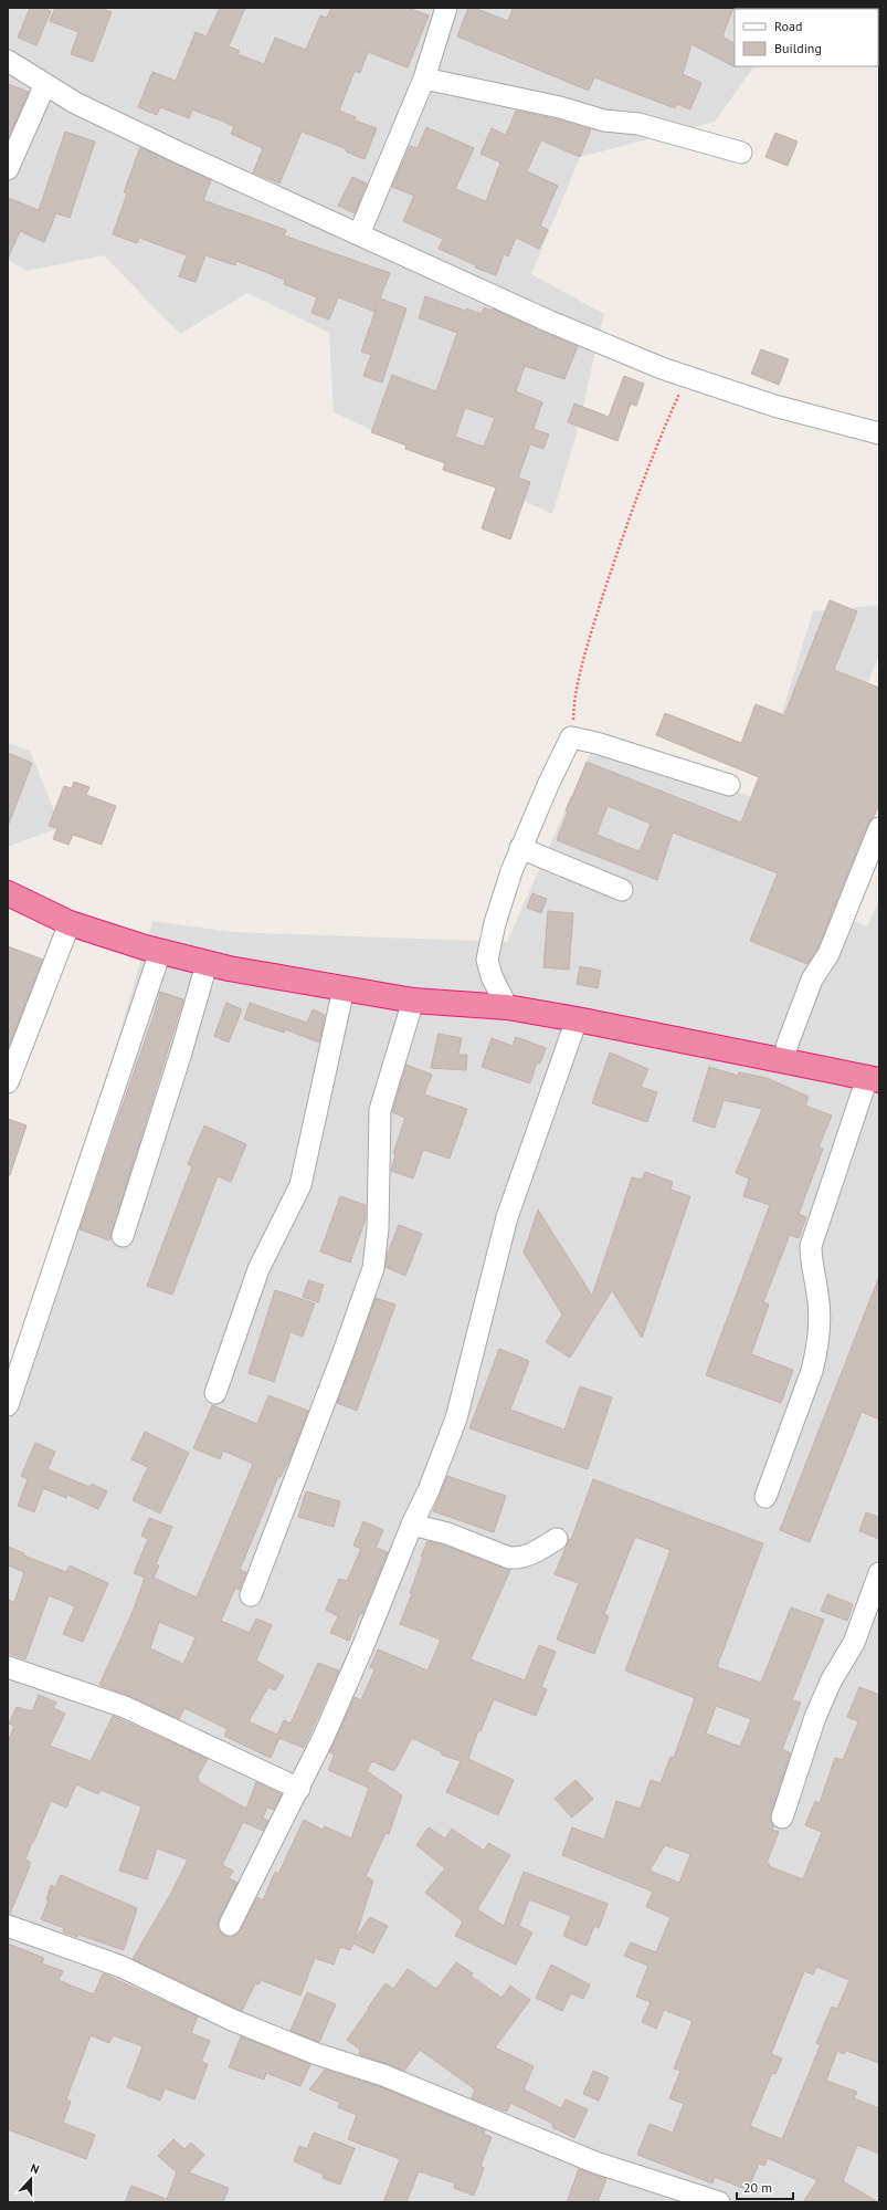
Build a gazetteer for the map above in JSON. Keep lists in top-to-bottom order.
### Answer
{
  "legend": ["Road", "Building"],
  "scale_bar": "20 m",
  "north": "top"
}
